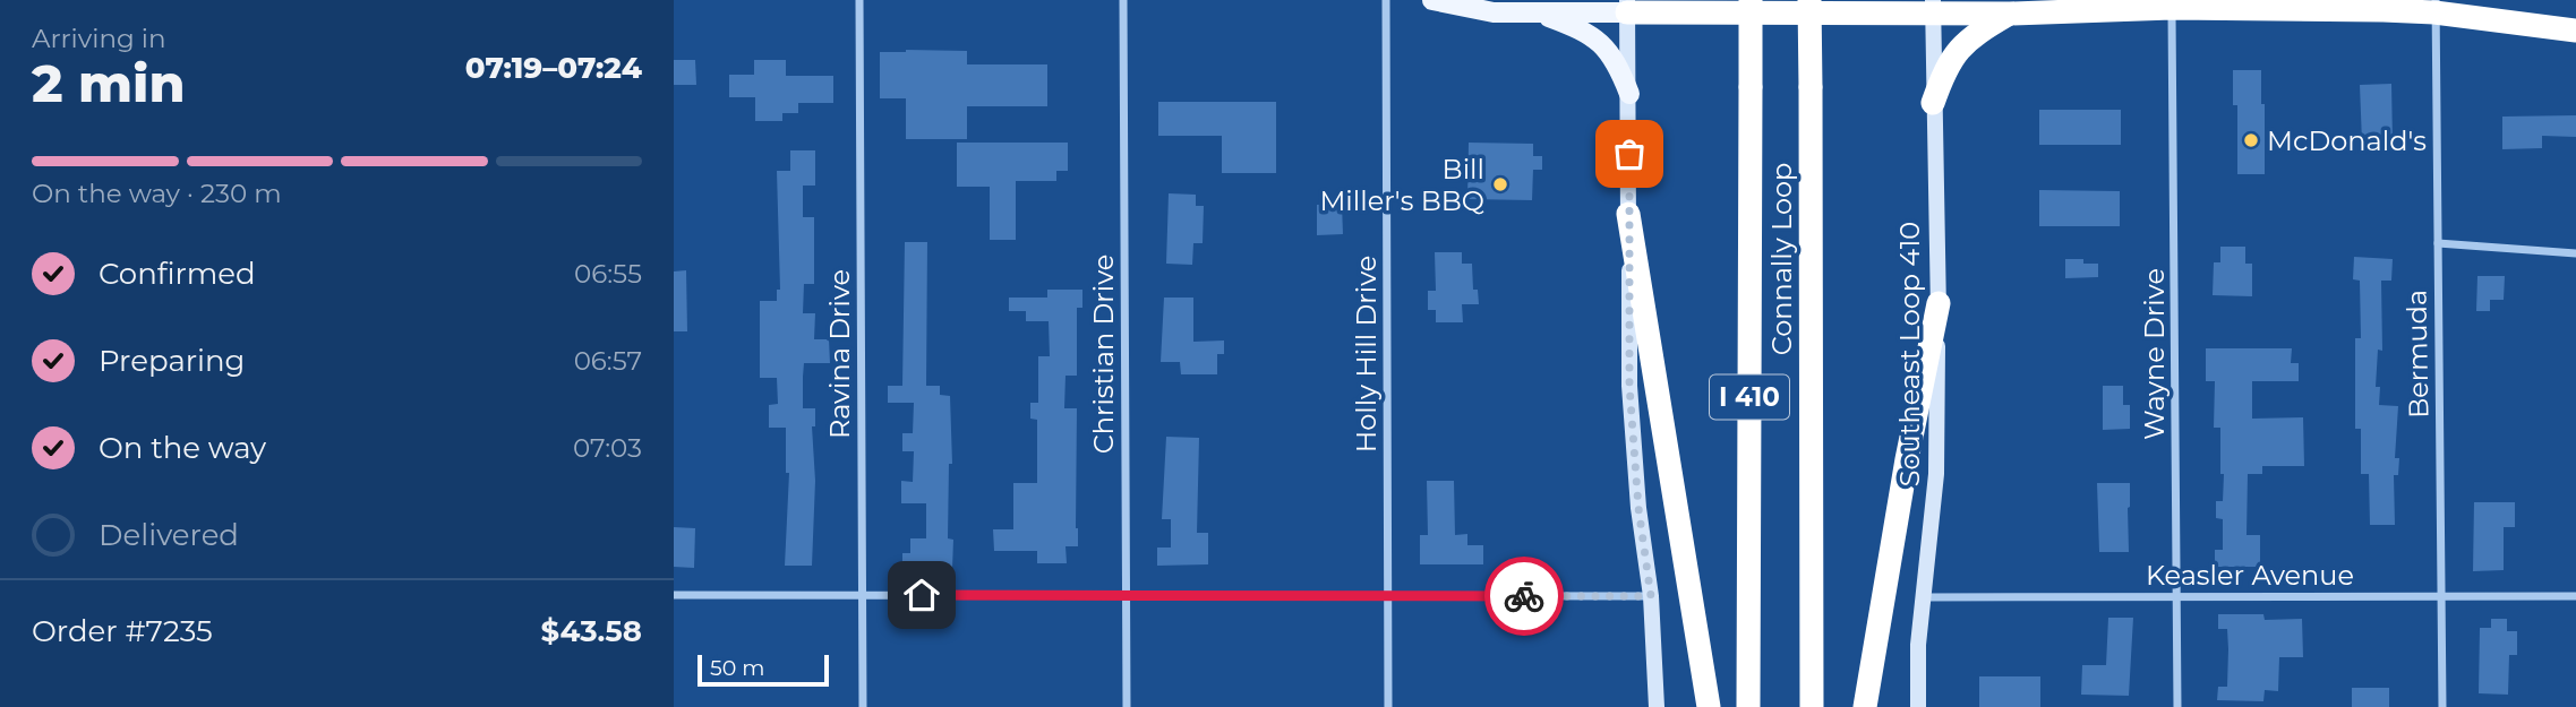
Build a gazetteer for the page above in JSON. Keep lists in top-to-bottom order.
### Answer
{
  "streets": {
    "highway": ["Connally Loop", "I 410"],
    "main road": ["Southeast Loop 410"],
    "street": [
      "Ravina Drive",
      "Christian Drive",
      "Holly Hill Drive",
      "Wayne Drive",
      "Bermuda",
      "Keasler Avenue"
    ]
  },
  "crossings": [
    ["Southeast Loop 410", "Keasler Avenue"],
    ["Wayne Drive", "Keasler Avenue"],
    ["Bermuda", "Keasler Avenue"]
  ],
  "places": ["McDonald's", "Bill Miller's BBQ"],
  "scale_bar": "50 m",
  "page": {
    "heading": ["2 min", "Arriving in", "07:19–07:24"],
    "panel": ["Order #7235", "$43.58"],
    "bar": "On the way · 230 m",
    "list": [
      ["Confirmed", "06:55"],
      ["Preparing", "06:57"],
      ["On the way", "07:03"],
      "Delivered"
    ],
    "scale": "50 m"
  }
}
